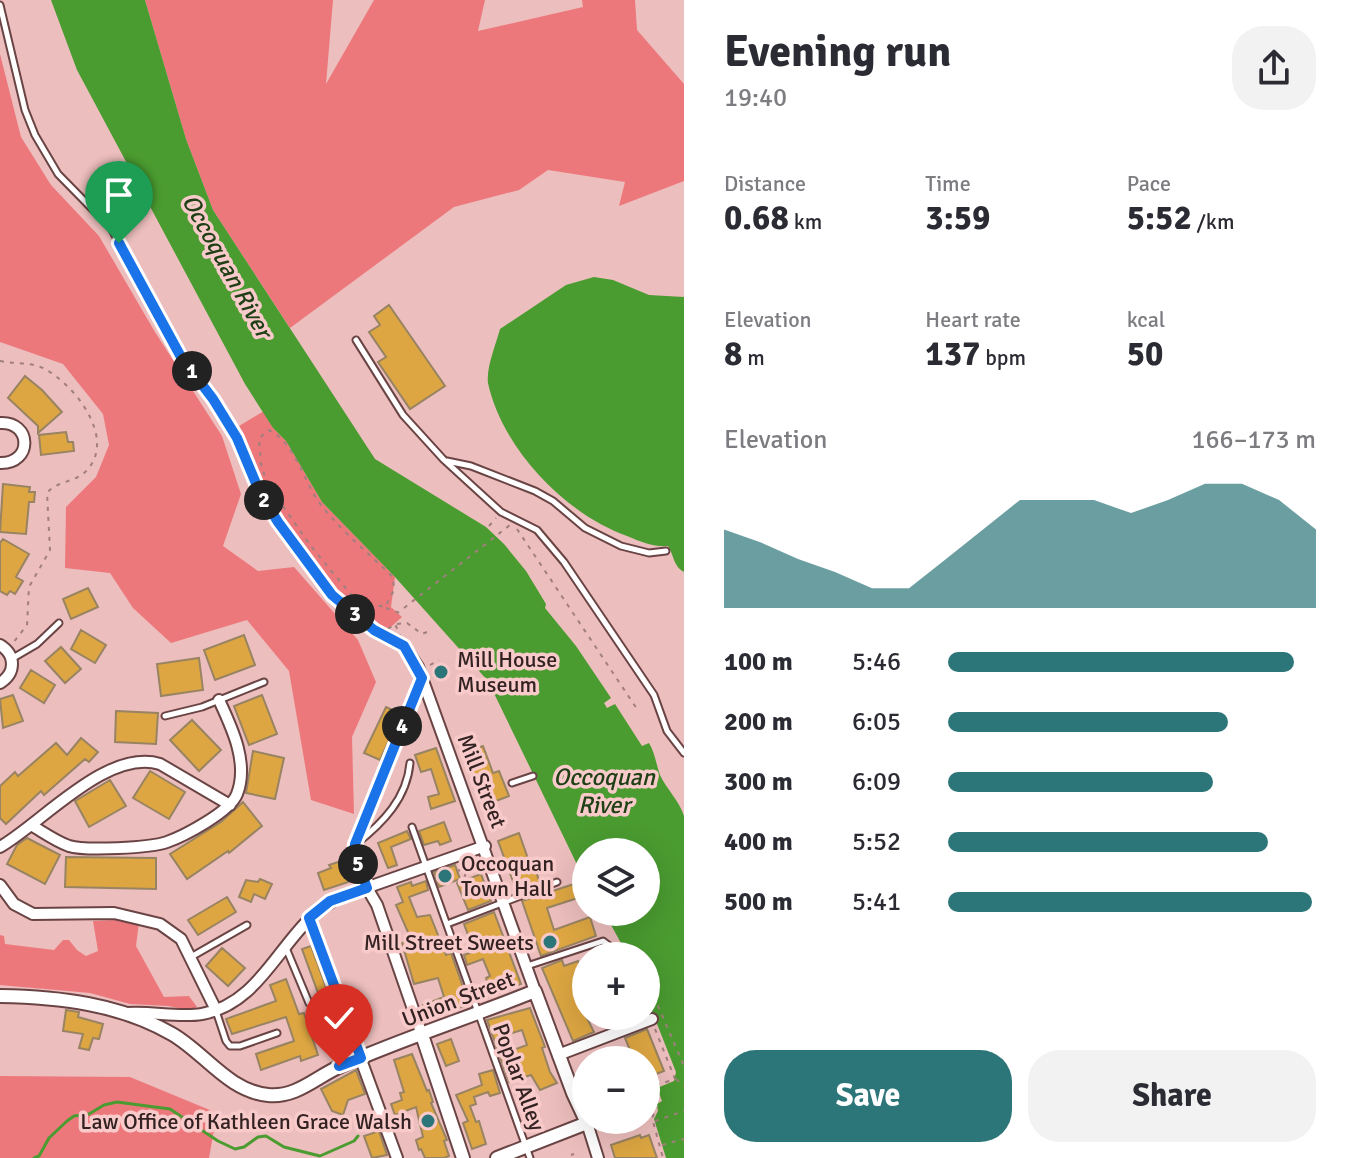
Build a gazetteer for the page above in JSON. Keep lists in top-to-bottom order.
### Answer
{
  "streets": {
    "street": ["Mill Street", "Union Street"],
    "lane": ["Poplar Alley"]
  },
  "crossings": [
    ["Mill Street", "Union Street"],
    ["Union Street", "Poplar Alley"]
  ],
  "water": ["Occoquan River"],
  "places": [
    "Mill House Museum",
    "Occoquan Town Hall",
    "Mill Street Sweets",
    "Law Office of Kathleen Grace Walsh"
  ],
  "page": {
    "heading": ["Evening run", "19:40"],
    "stats": [
      ["Distance", "0.68 km"],
      ["Time", "3:59"],
      ["Pace", "5:52 /km"],
      ["Elevation", "8 m"],
      ["Heart rate", "137 bpm"],
      ["kcal", "50"]
    ],
    "pins": [
      "1",
      "2",
      "3",
      "4",
      "5"
    ],
    "chart": ["Elevation", "166–173 m"],
    "list": [
      {
        "name": "100 m",
        "note": "5:46"
      },
      {
        "name": "200 m",
        "note": "6:05"
      },
      {
        "name": "300 m",
        "note": "6:09"
      },
      {
        "name": "400 m",
        "note": "5:52"
      },
      {
        "name": "500 m",
        "note": "5:41"
      }
    ],
    "map_buttons": ["+", "−"],
    "buttons": ["Save", "Share"]
  }
}
